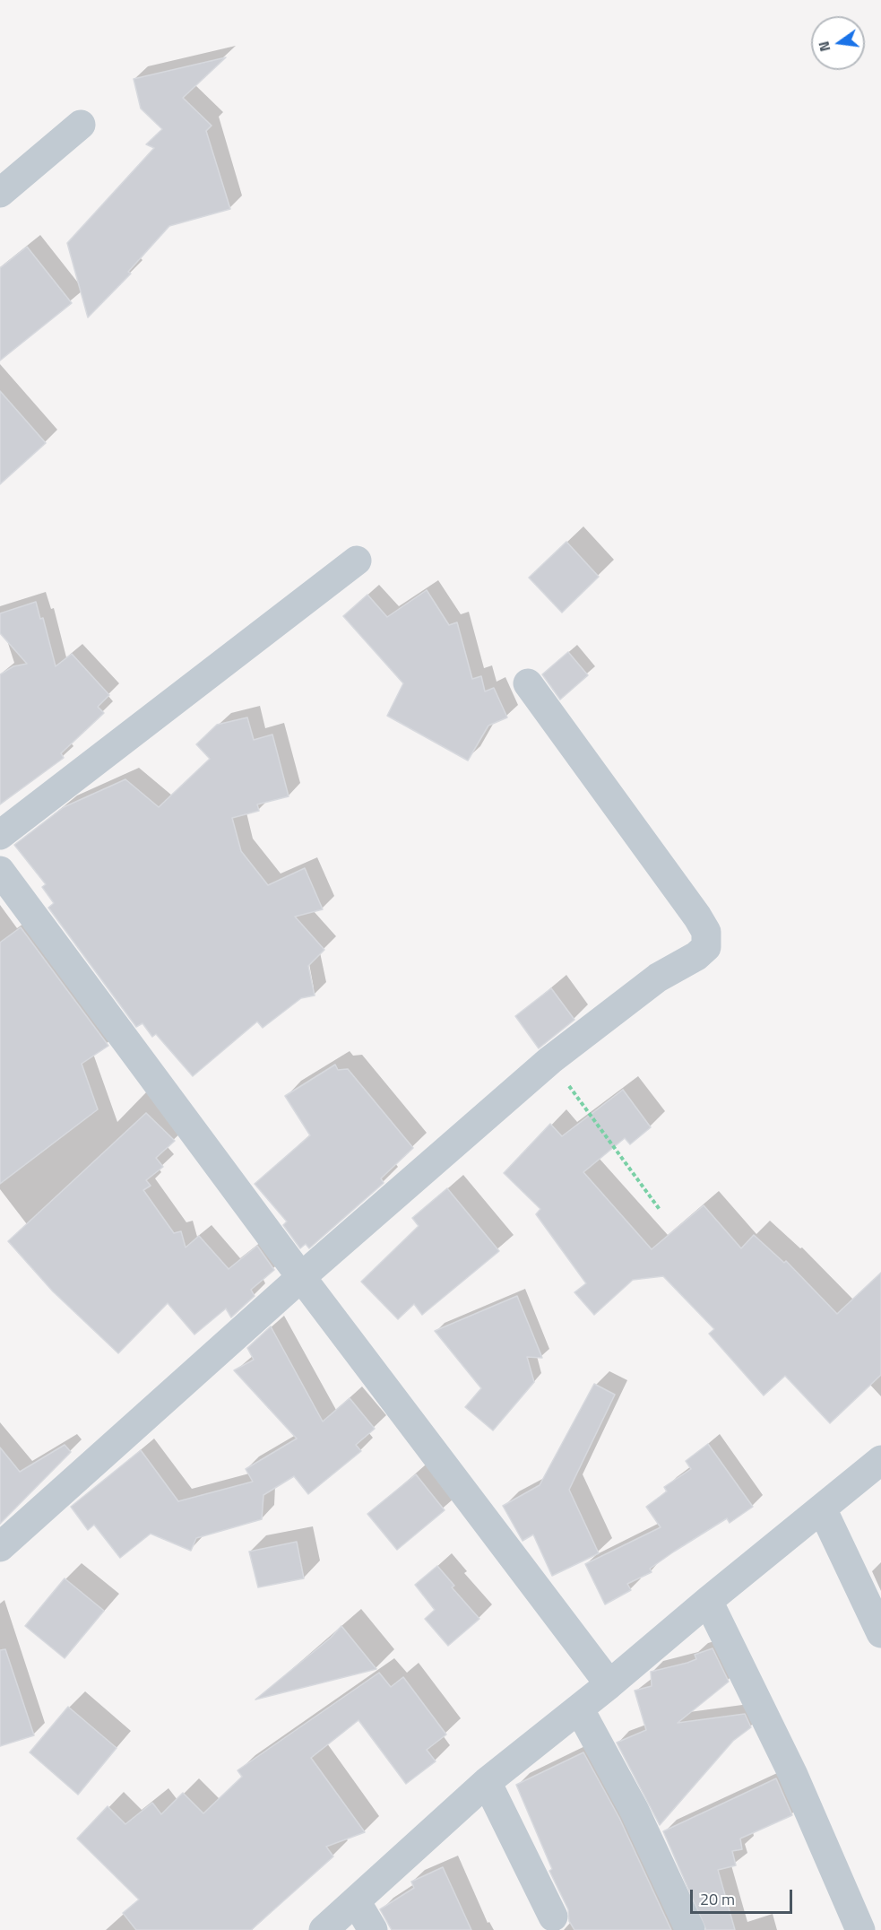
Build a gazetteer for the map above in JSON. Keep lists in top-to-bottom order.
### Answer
{
  "scale_bar": "20 m",
  "north": "left"
}
